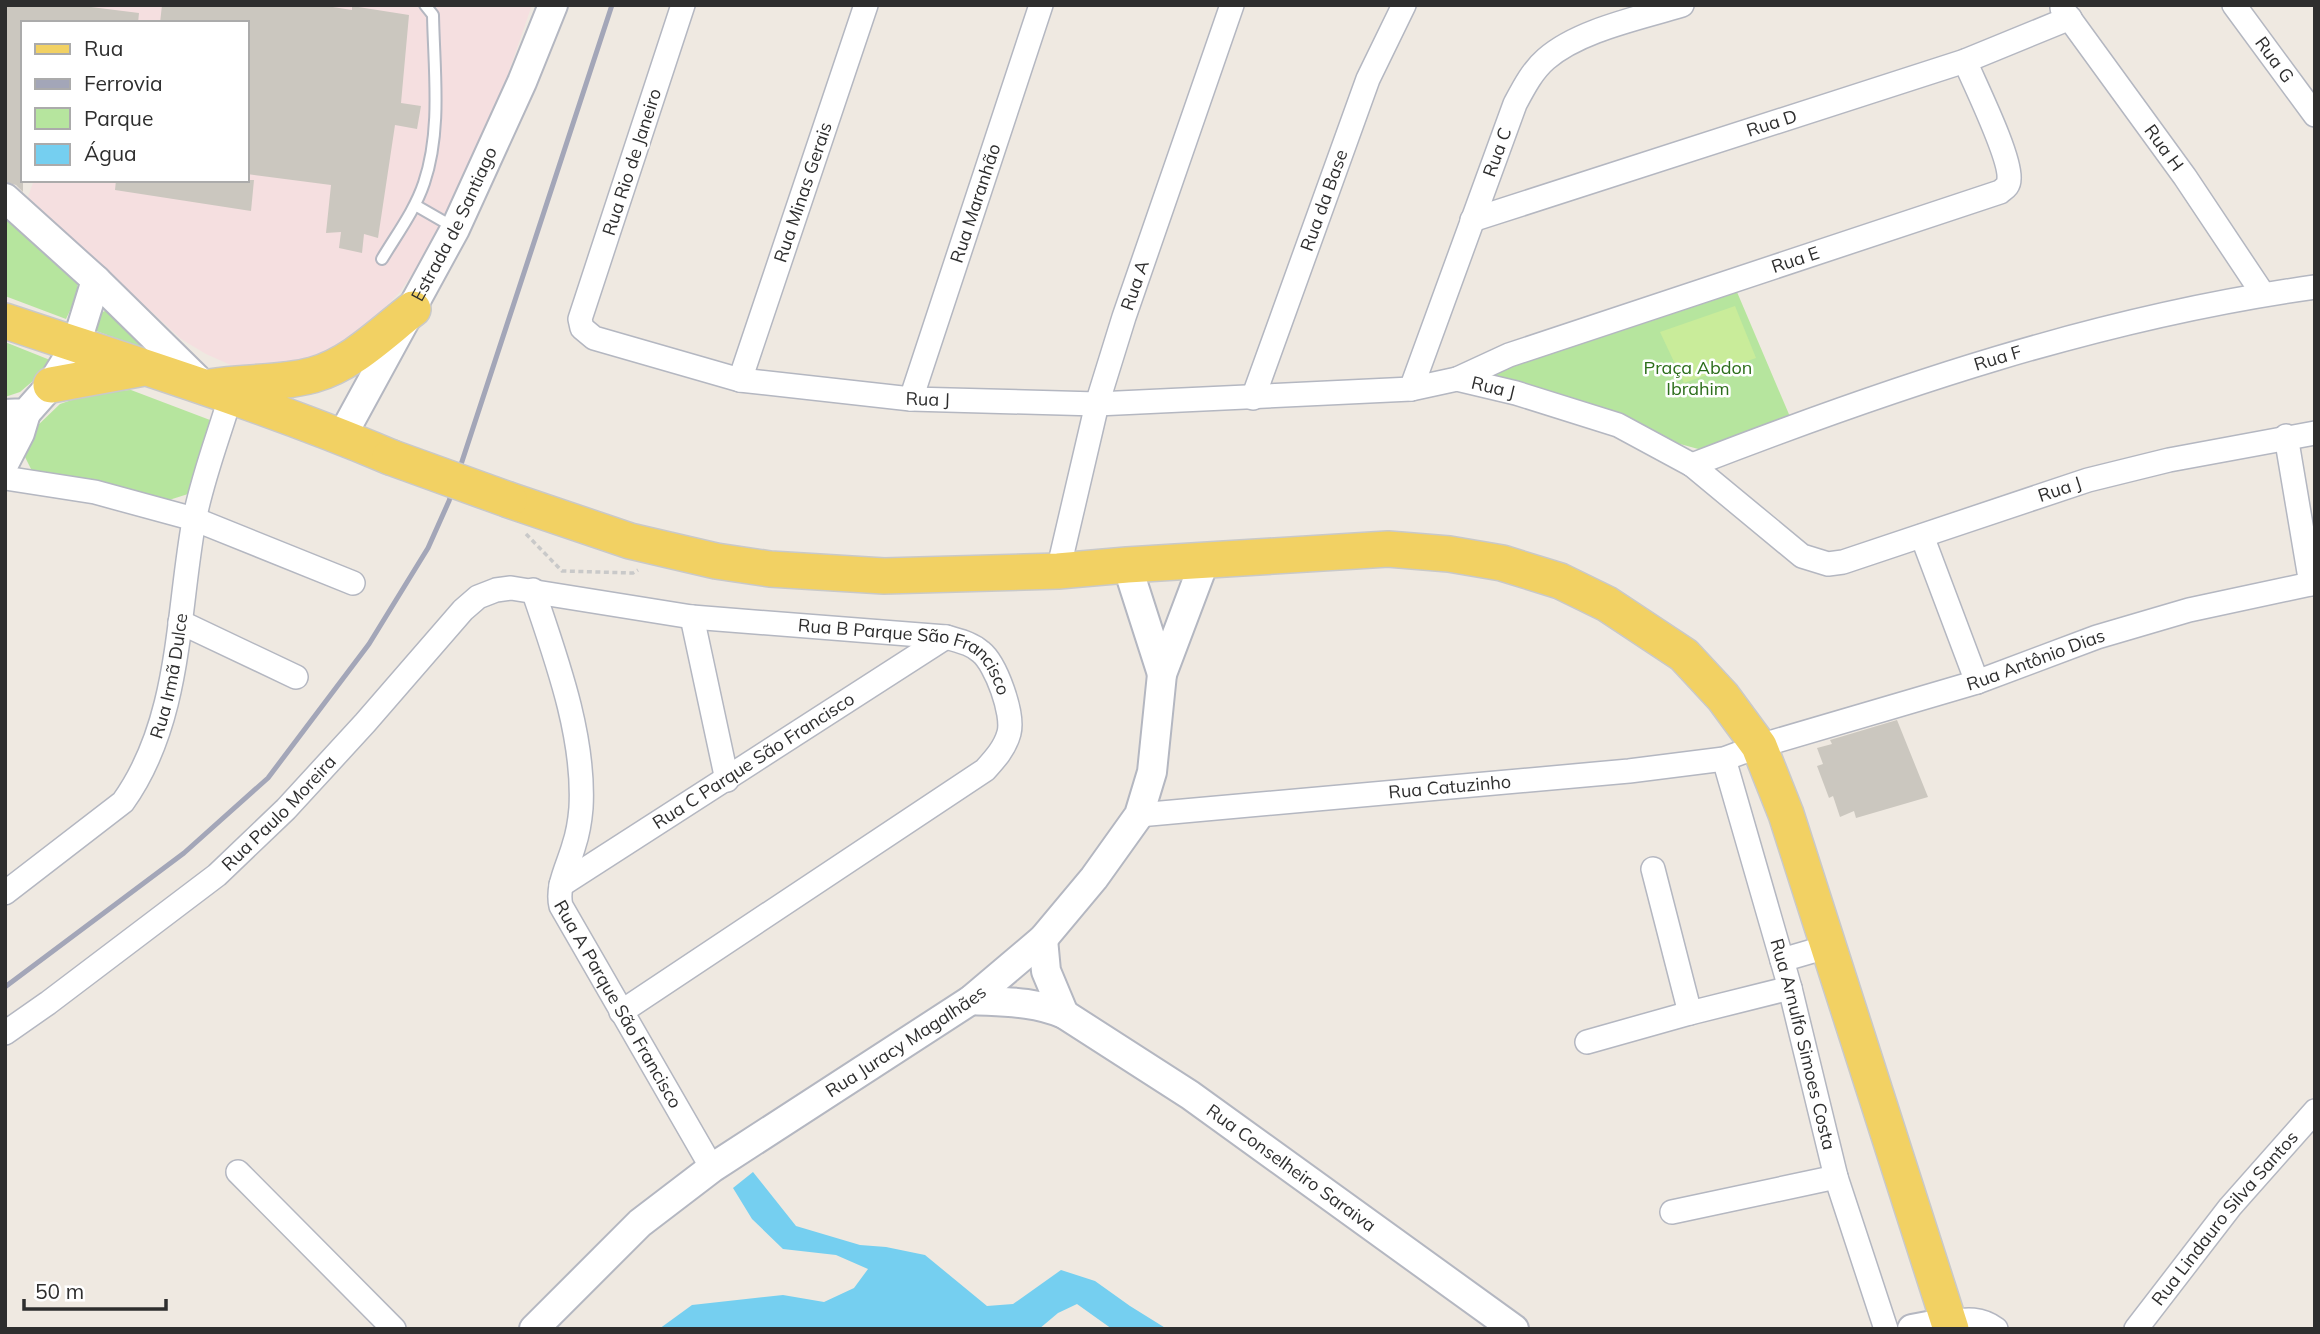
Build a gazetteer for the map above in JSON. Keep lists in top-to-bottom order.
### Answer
{
  "streets": {
    "street": [
      "Rua G",
      "Rua D",
      "Rua H",
      "Rua C",
      "Rua Rio de Janeiro",
      "Rua Minas Gerais",
      "Rua da Base",
      "Rua Maranhão",
      "Estrada de Santiago",
      "Rua E",
      "Rua A",
      "Rua F",
      "Rua J",
      "Rua Antônio Dias",
      "Rua B Parque São Francisco",
      "Rua Irmã Dulce",
      "Rua C Parque São Francisco",
      "Rua Catuzinho",
      "Rua Paulo Moreira",
      "Rua A Parque São Francisco",
      "Rua Juracy Magalhães",
      "Rua Arnulfo Simoes Costa",
      "Rua Conselheiro Saraiva",
      "Rua Lindauro Silva Santos"
    ]
  },
  "crossings": [
    ["Rua D", "Rua H"],
    ["Rua D", "Rua C"],
    ["Rua D", "Rua E"],
    ["Rua H", "Rua F"],
    ["Rua C", "Rua J"],
    ["Rua Rio de Janeiro", "Rua J"],
    ["Rua Minas Gerais", "Rua J"],
    ["Rua da Base", "Rua J"],
    ["Rua Maranhão", "Rua J"],
    ["Rua E", "Rua J"],
    ["Rua A", "Rua J"],
    ["Rua F", "Rua J"],
    ["Rua Antônio Dias", "Rua Catuzinho"],
    ["Rua B Parque São Francisco", "Rua C Parque São Francisco"],
    ["Rua B Parque São Francisco", "Rua Paulo Moreira"],
    ["Rua B Parque São Francisco", "Rua A Parque São Francisco"],
    ["Rua C Parque São Francisco", "Rua A Parque São Francisco"],
    ["Rua Catuzinho", "Rua Juracy Magalhães"],
    ["Rua Catuzinho", "Rua Arnulfo Simoes Costa"],
    ["Rua Paulo Moreira", "Rua A Parque São Francisco"],
    ["Rua A Parque São Francisco", "Rua Juracy Magalhães"],
    ["Rua Juracy Magalhães", "Rua Conselheiro Saraiva"]
  ],
  "parks": ["Praça Abdon Ibrahim"],
  "legend": [
    "Rua",
    "Ferrovia",
    "Parque",
    "Água"
  ],
  "scale_bar": "50 m"
}
